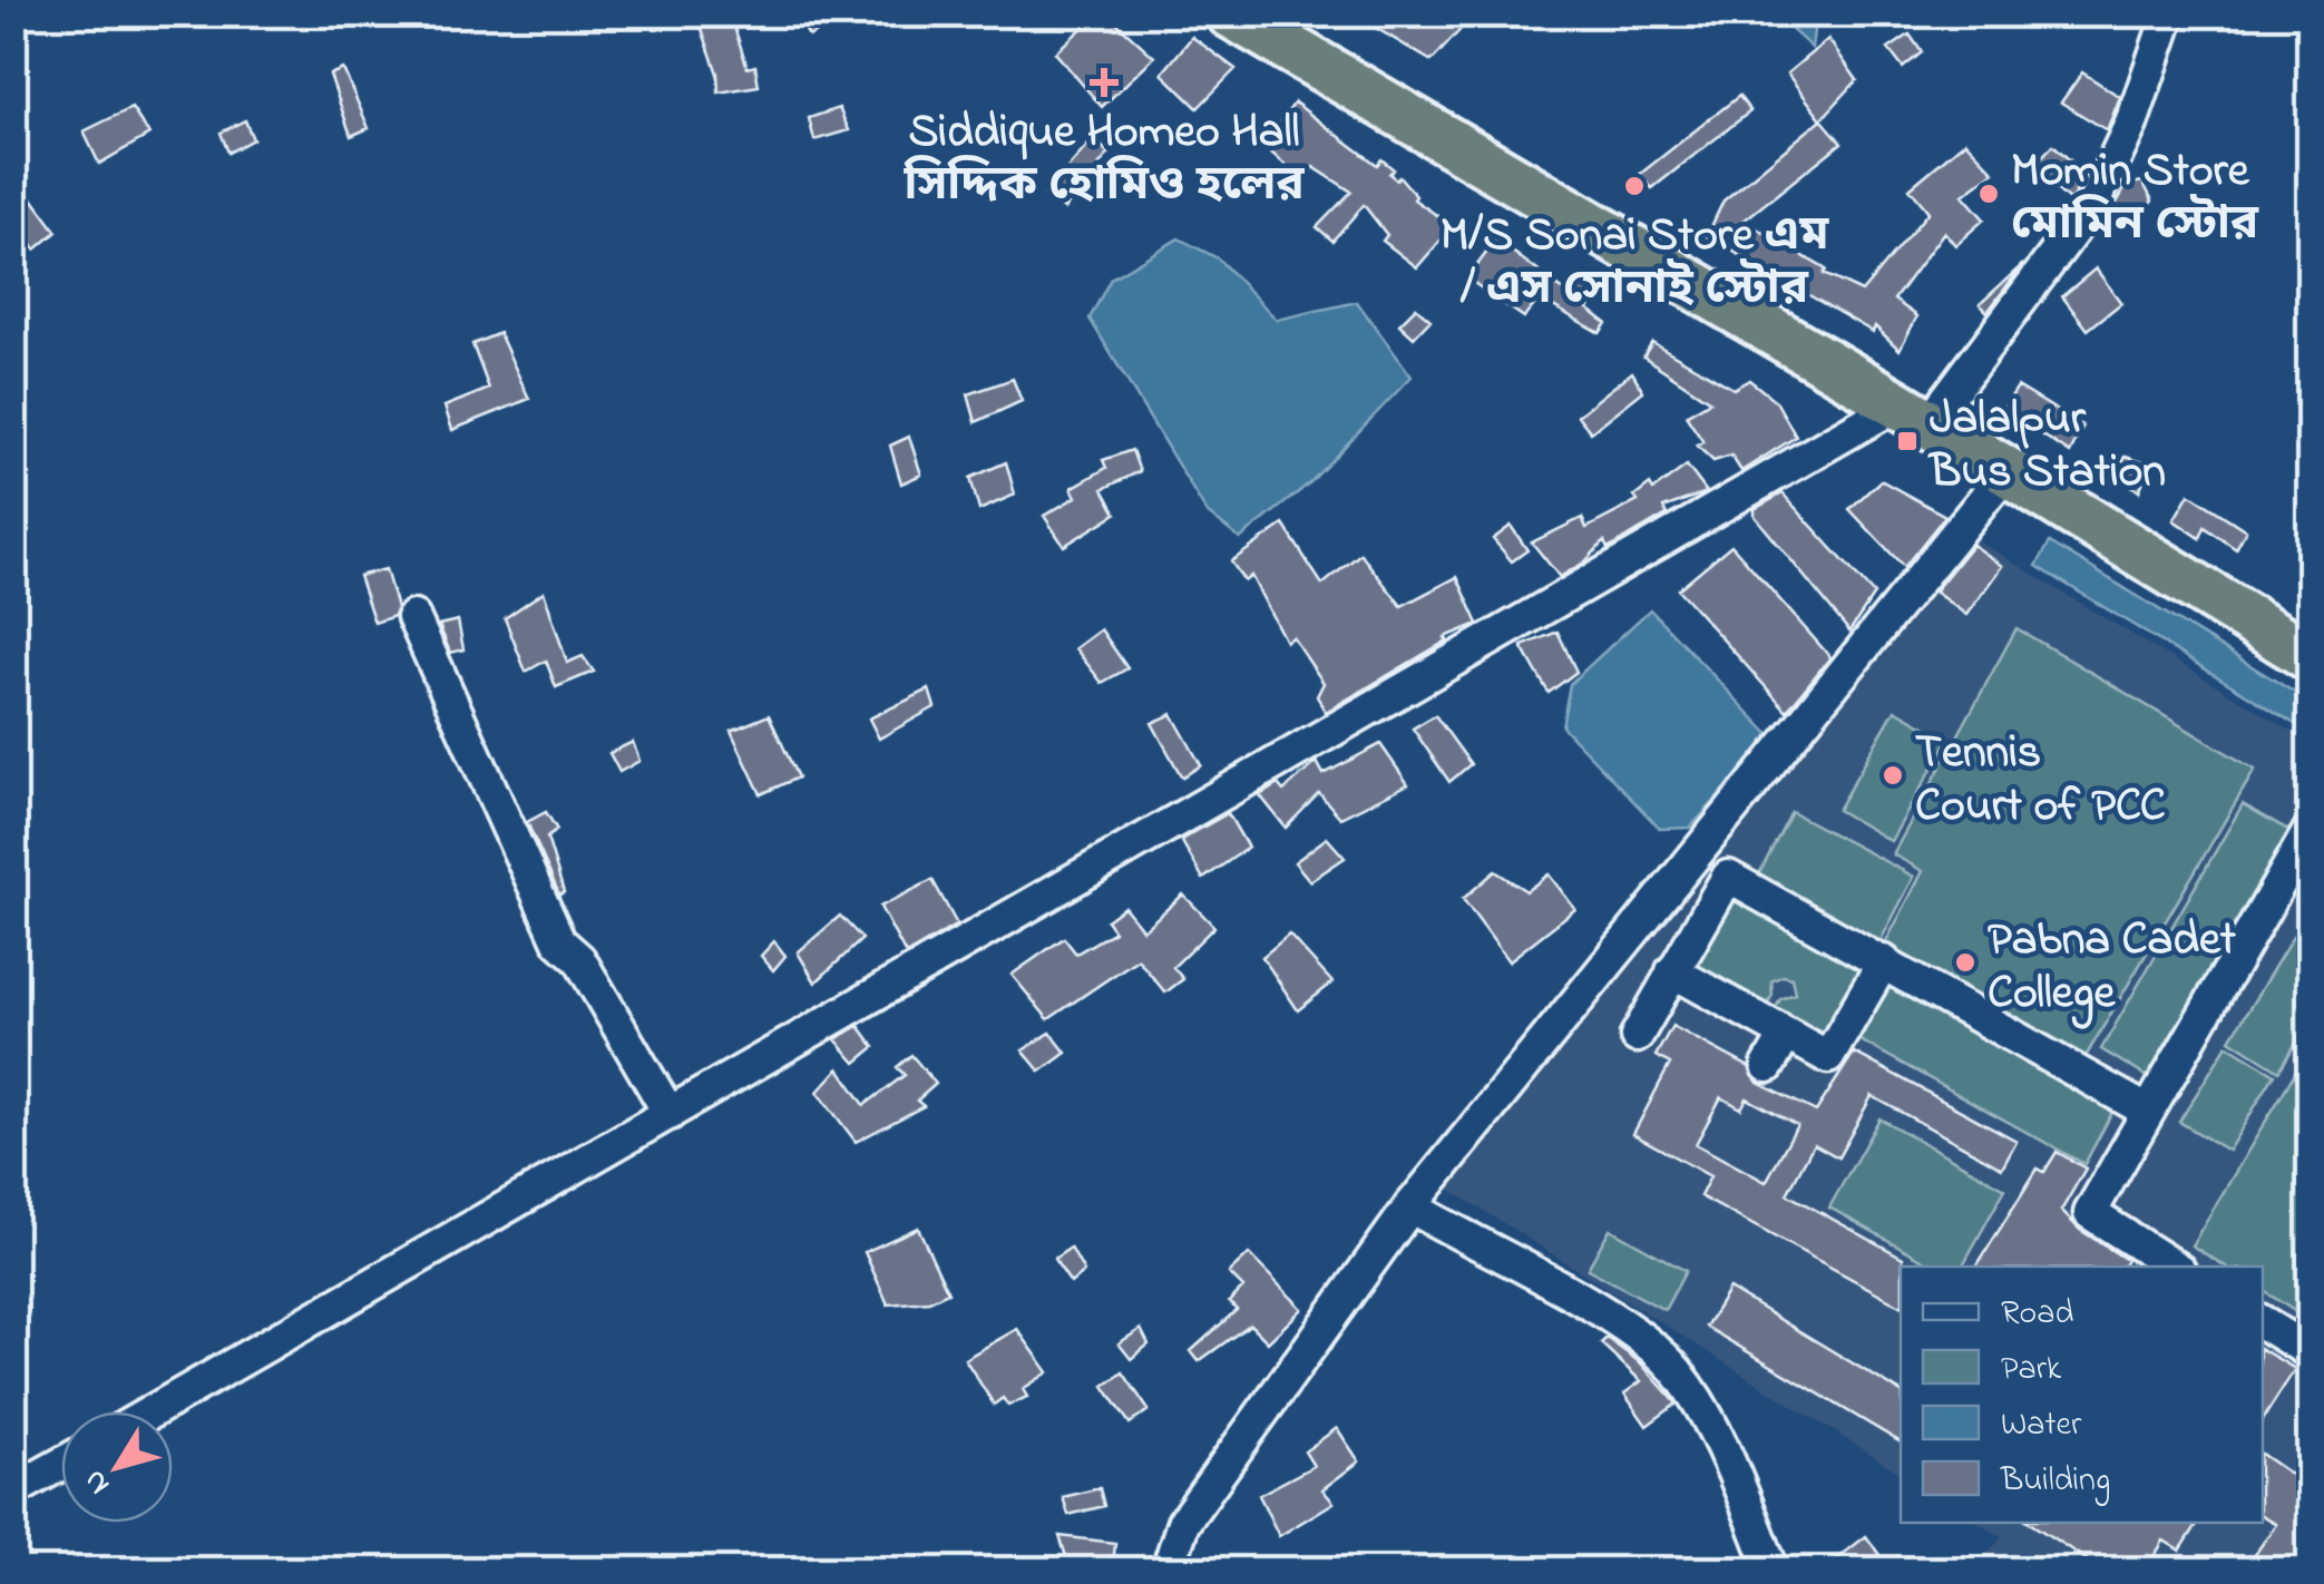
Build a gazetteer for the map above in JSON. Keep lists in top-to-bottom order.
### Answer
{
  "places": {
    "health": ["Siddique Homeo Hall সিদ্দিক হোমিও হলের"],
    "other": [
      "M/S Sonai Store এম / এস সোনাই স্টোর",
      "Momin Store মোমিন স্টোর",
      "Tennis Court of PCC",
      "Pabna Cadet College"
    ],
    "transit": ["Jalalpur Bus Station"]
  },
  "legend": [
    "Road",
    "Park",
    "Water",
    "Building"
  ],
  "north": "bottom left"
}
